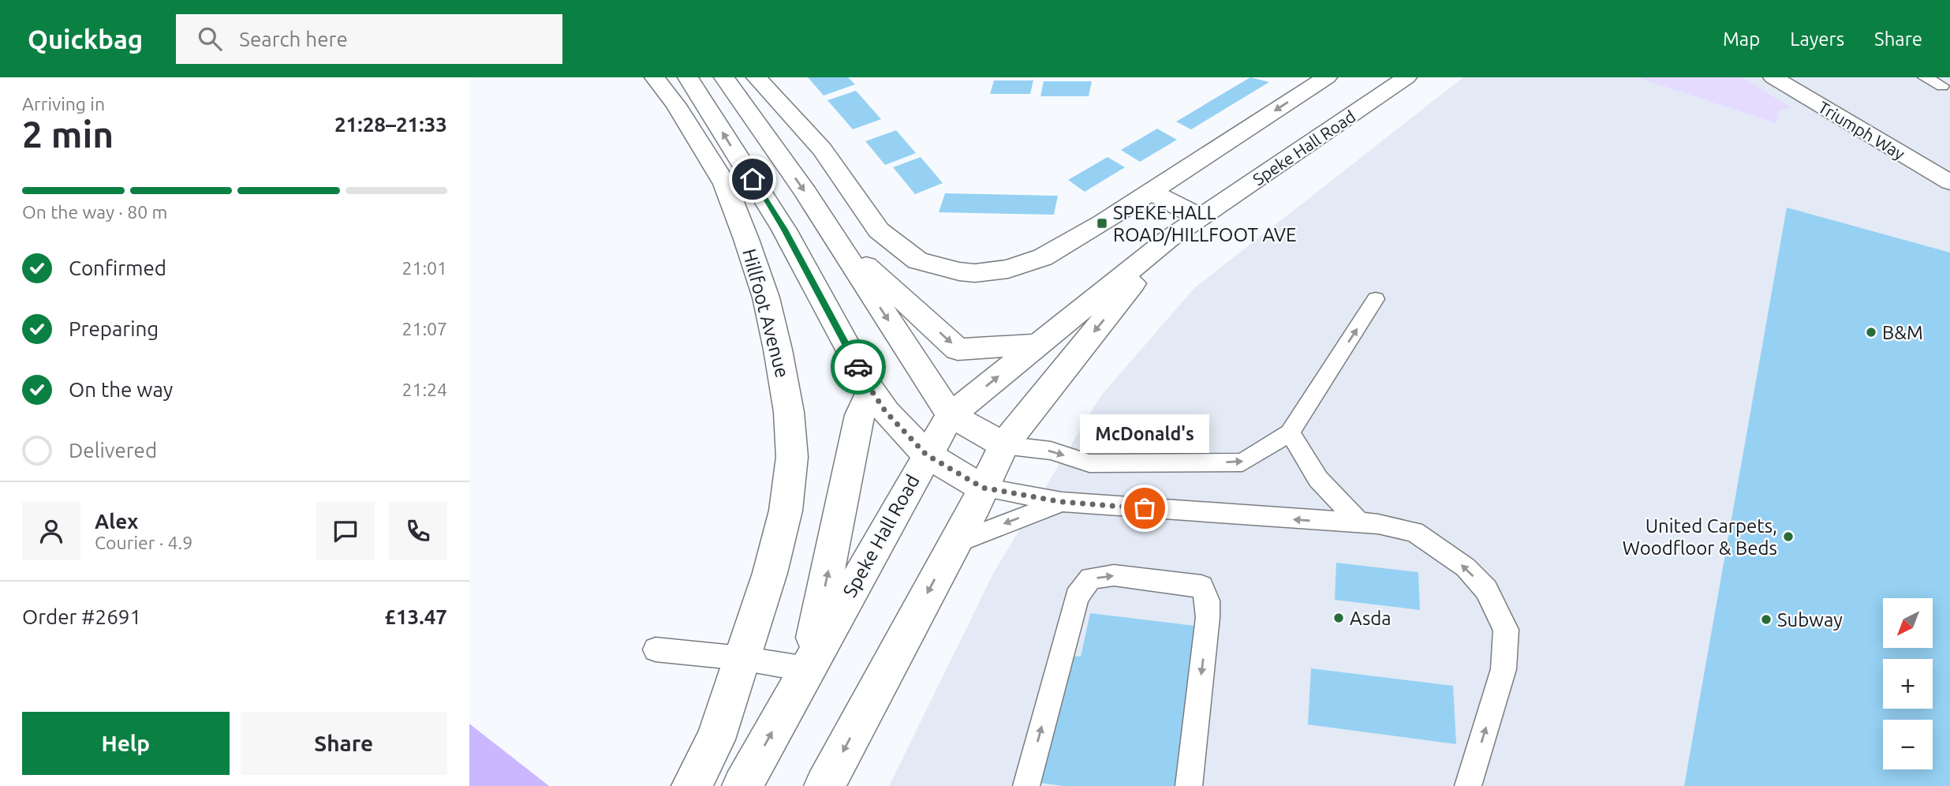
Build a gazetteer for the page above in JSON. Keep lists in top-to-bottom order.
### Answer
{
  "streets": {
    "main road": ["Triumph Way", "Speke Hall Road", "Hillfoot Avenue"]
  },
  "places": {
    "transit": ["SPEKE HALL ROAD/HILLFOOT AVE"],
    "other": [
      "B&M",
      "McDonald's",
      "United Carpets, Woodfloor & Beds",
      "Asda",
      "Subway"
    ]
  },
  "north": "bottom left",
  "page": {
    "header": "Quickbag",
    "search": "Search here",
    "nav": ["Map", "Layers", "Share"],
    "heading": ["2 min", "Arriving in", "21:28–21:33"],
    "panel": [
      "Alex",
      "Courier · 4.9",
      "Order #2691",
      "£13.47"
    ],
    "bar": "On the way · 80 m",
    "list": [
      ["Confirmed", "21:01"],
      ["Preparing", "21:07"],
      ["On the way", "21:24"],
      "Delivered"
    ],
    "bubble": "McDonald's",
    "map_buttons": ["+", "−"],
    "buttons": ["Help", "Share"]
  }
}
